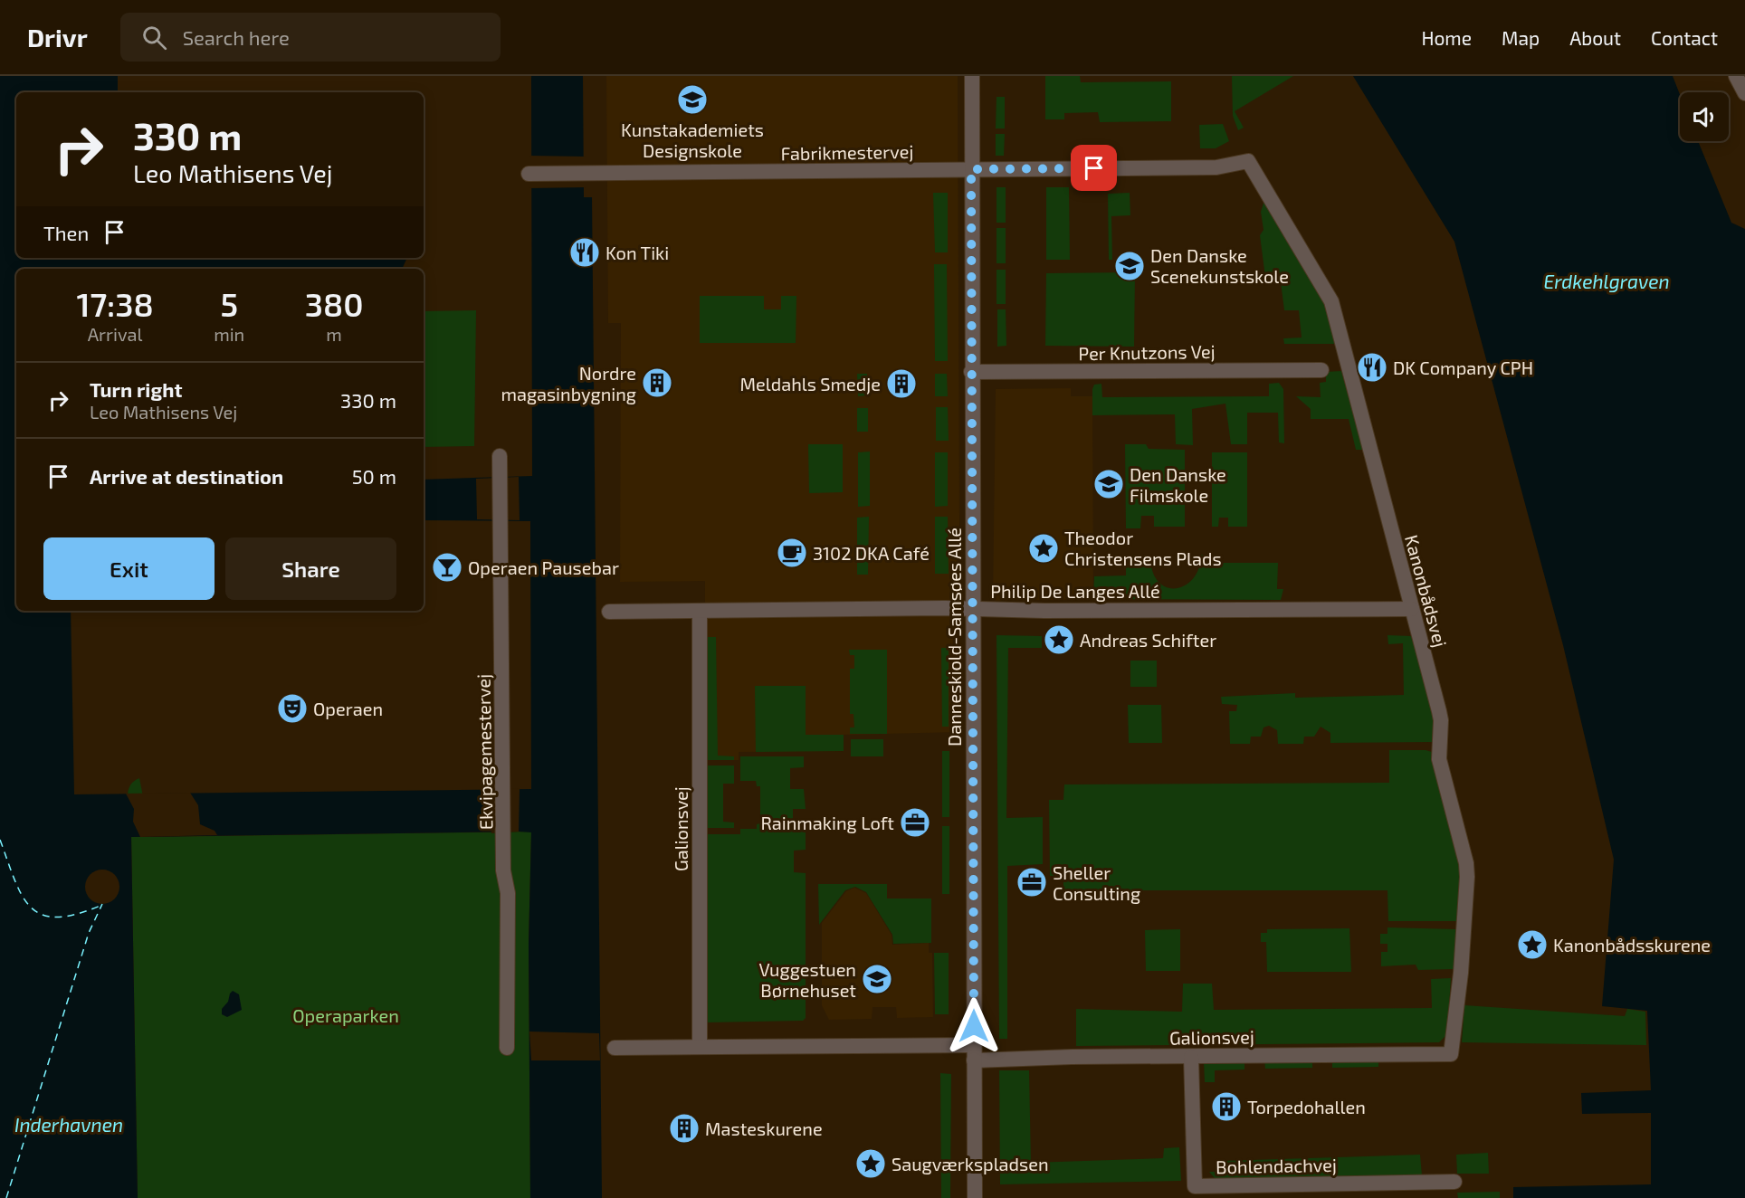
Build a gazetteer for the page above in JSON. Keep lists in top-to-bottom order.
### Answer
{
  "streets": {
    "street": [
      "Fabrikmestervej",
      "Per Knutzons Vej",
      "Philip De Langes Allé",
      "Kanonbådsvej",
      "Danneskiold-Samsøes Allé",
      "Ekvipagemestervej",
      "Galionsvej",
      "Bohlendachvej"
    ]
  },
  "crossings": [
    ["Fabrikmestervej", "Kanonbådsvej"],
    ["Fabrikmestervej", "Danneskiold-Samsøes Allé"],
    ["Per Knutzons Vej", "Danneskiold-Samsøes Allé"],
    ["Philip De Langes Allé", "Kanonbådsvej"],
    ["Philip De Langes Allé", "Danneskiold-Samsøes Allé"],
    ["Philip De Langes Allé", "Galionsvej"],
    ["Kanonbådsvej", "Galionsvej"],
    ["Danneskiold-Samsøes Allé", "Galionsvej"],
    ["Galionsvej", "Bohlendachvej"]
  ],
  "water": ["Erdkehlgraven", "Inderhavnen"],
  "parks": ["Operaparken"],
  "places": {
    "school or university": [
      "Kunstakademiets Designskole",
      "Den Danske Scenekunstskole",
      "Den Danske Filmskole",
      "Vuggestuen Børnehuset"
    ],
    "restaurant": ["Kon Tiki", "DK Company CPH"],
    "building": [
      "Nordre magasinbygning",
      "Meldahls Smedje",
      "Torpedohallen",
      "Masteskurene"
    ],
    "place": [
      "Theodor Christensens Plads",
      "Andreas Schifter",
      "Kanonbådsskurene",
      "Saugværkspladsen"
    ],
    "cafe": ["3102 DKA Café"],
    "bar": ["Operaen Pausebar"],
    "theatre": ["Operaen"],
    "office": ["Rainmaking Loft", "Sheller Consulting"]
  },
  "page": {
    "header": "Drivr",
    "search": "Search here",
    "nav": [
      "Home",
      "Map",
      "About",
      "Contact"
    ],
    "turn": ["330 m", "Leo Mathisens Vej"],
    "then": "Then",
    "eta": [
      "17:38",
      "Arrival",
      "5",
      "min",
      "380",
      "m"
    ],
    "list": [
      {
        "name": "Turn right",
        "note": "Leo Mathisens Vej",
        "value": "330 m"
      },
      {
        "name": "Arrive at destination",
        "value": "50 m"
      }
    ],
    "buttons": ["Exit", "Share"]
  }
}
